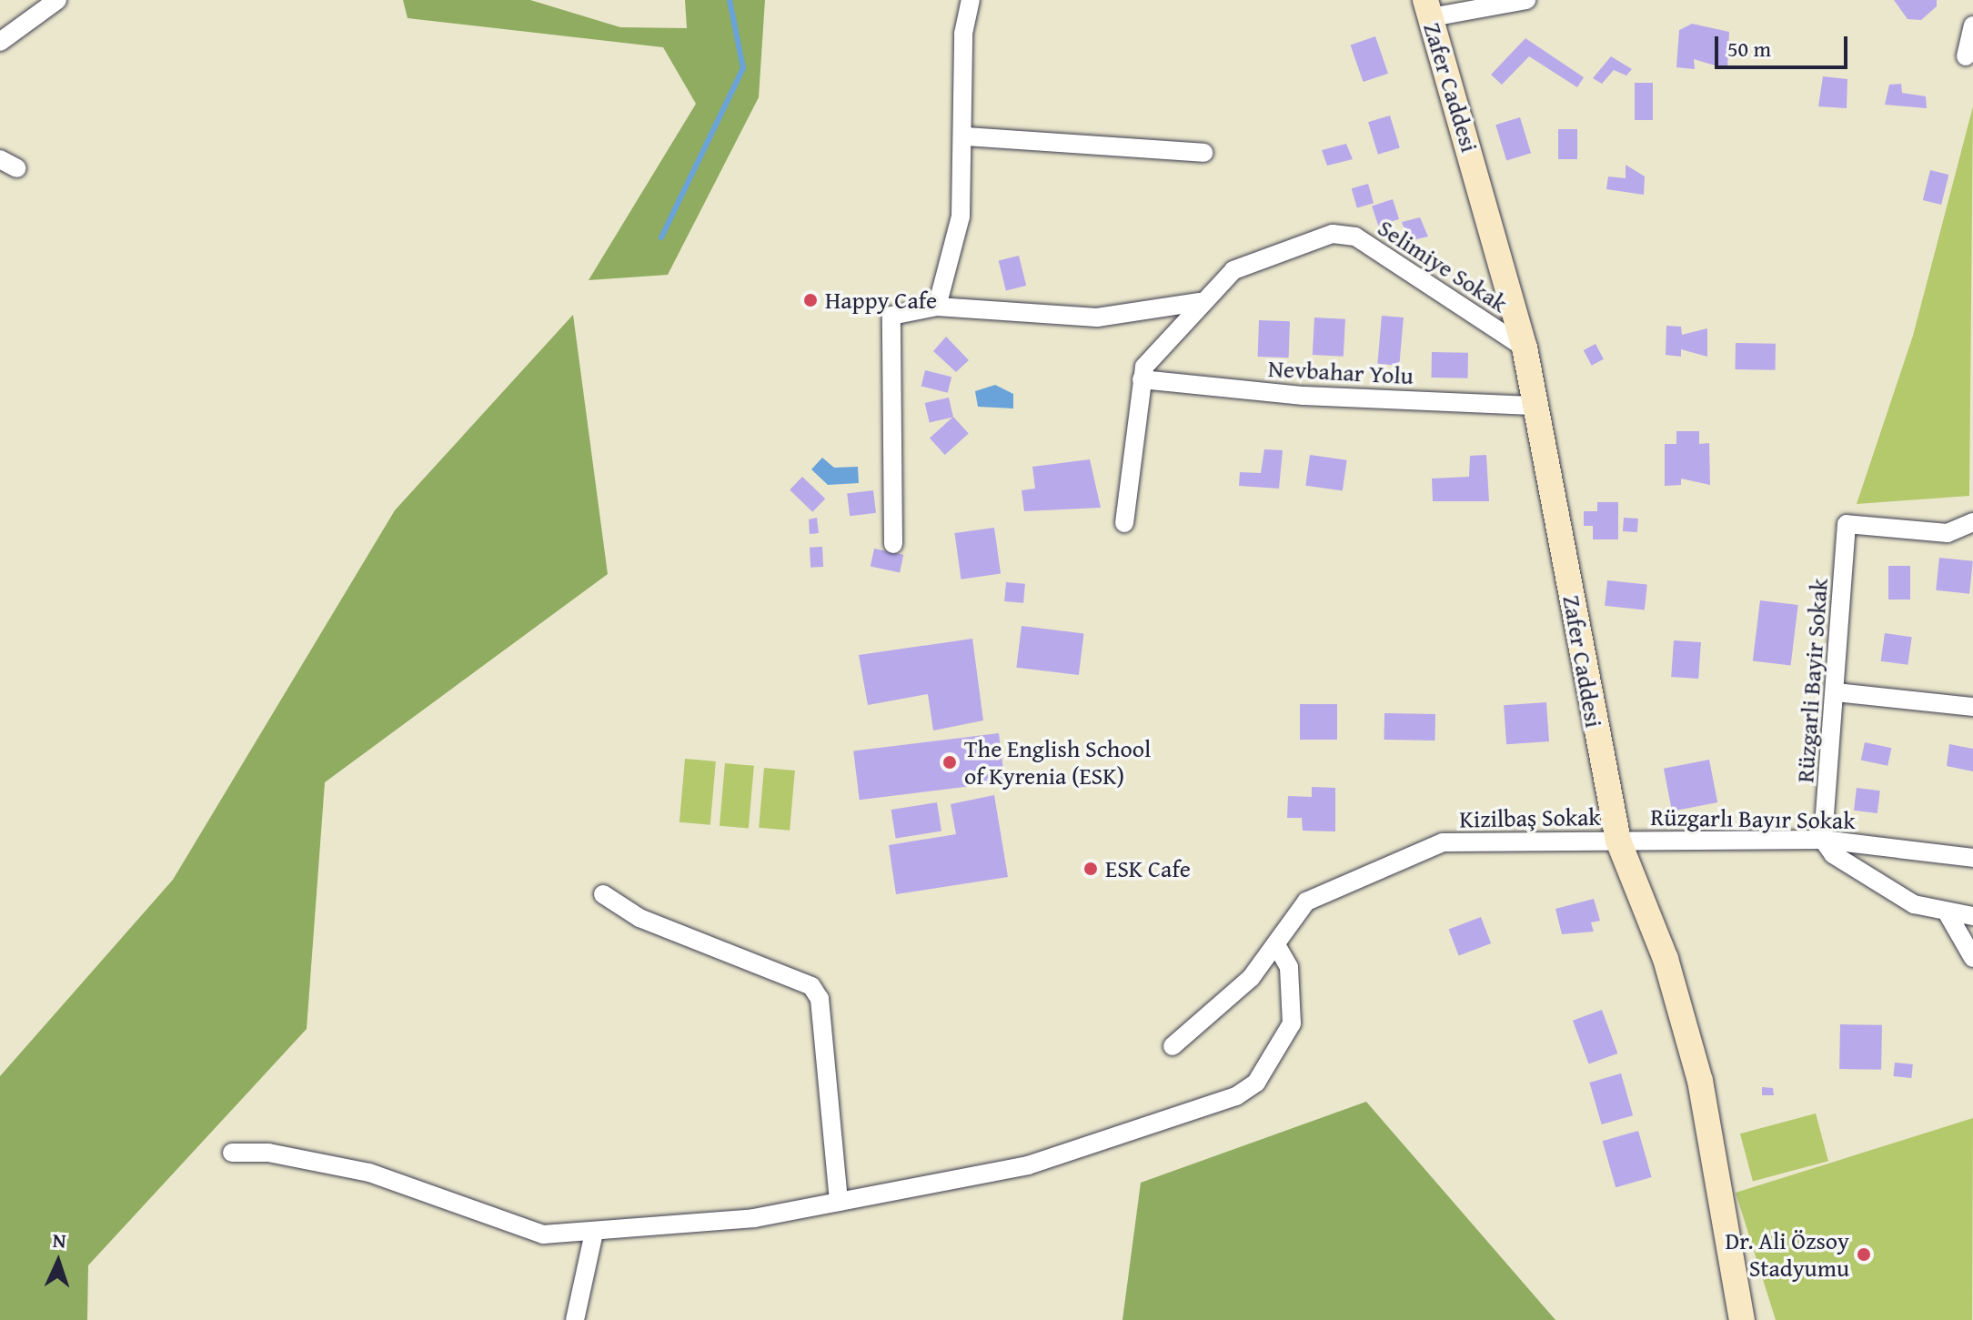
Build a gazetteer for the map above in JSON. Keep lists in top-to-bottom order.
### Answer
{
  "streets": {
    "street": [
      "Zafer Caddesi",
      "Selimiye Sokak",
      "Nevbahar Yolu",
      "Rüzgarli Bayir Sokak",
      "Kizilbaş Sokak",
      "Rüzgarlı Bayır Sokak"
    ]
  },
  "crossings": [
    ["Zafer Caddesi", "Selimiye Sokak"],
    ["Zafer Caddesi", "Nevbahar Yolu"],
    ["Zafer Caddesi", "Kizilbaş Sokak"],
    ["Zafer Caddesi", "Rüzgarlı Bayır Sokak"],
    ["Selimiye Sokak", "Nevbahar Yolu"],
    ["Rüzgarli Bayir Sokak", "Rüzgarlı Bayır Sokak"],
    ["Kizilbaş Sokak", "Rüzgarlı Bayır Sokak"]
  ],
  "places": [
    "Happy Cafe",
    "The English School of Kyrenia (ESK)",
    "ESK Cafe",
    "Dr. Ali Özsoy Stadyumu"
  ],
  "scale_bar": "50 m",
  "north": "top"
}
